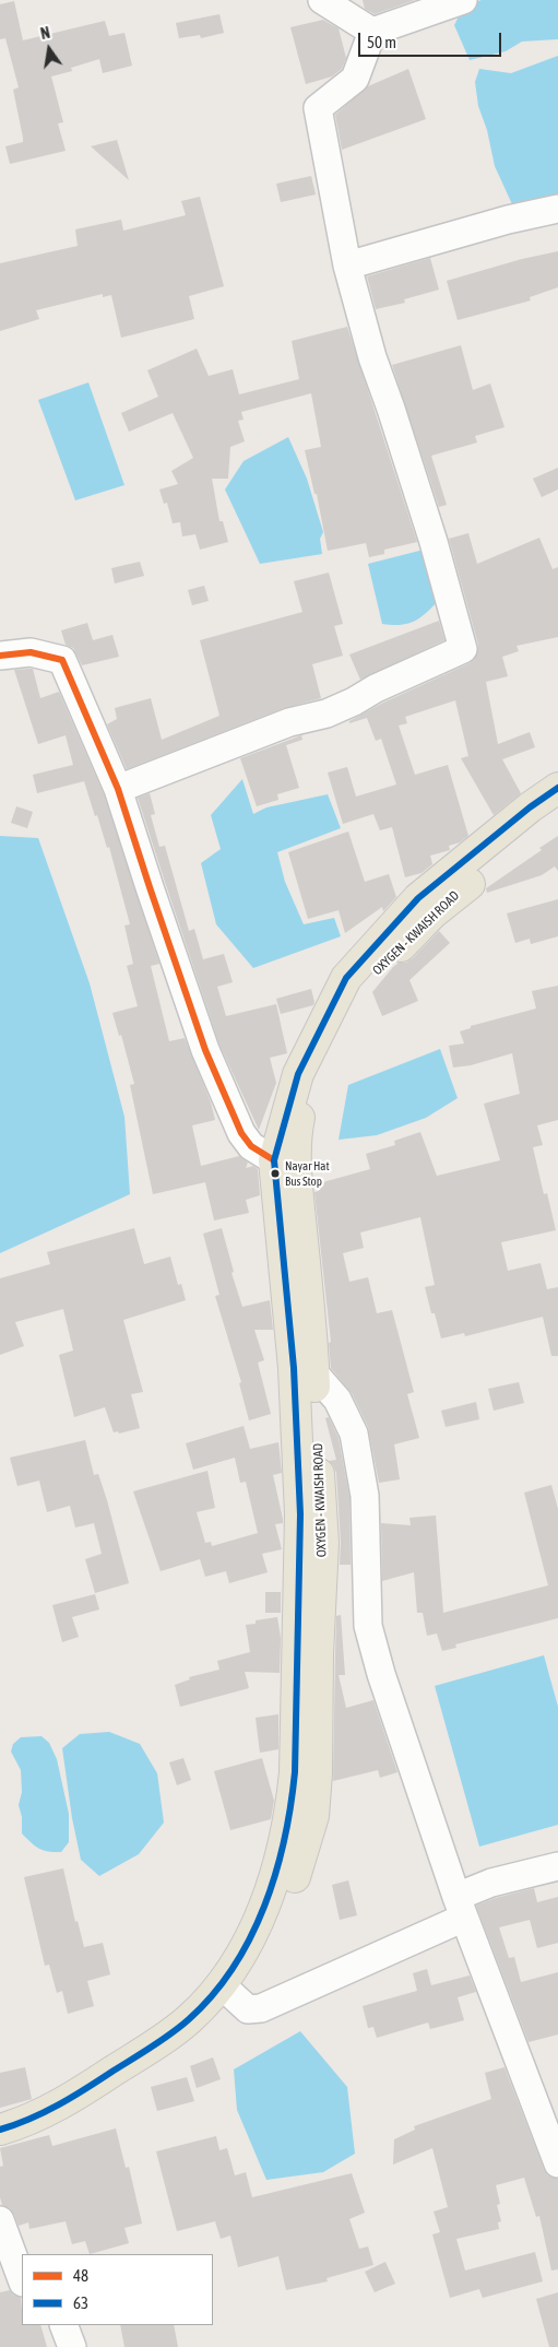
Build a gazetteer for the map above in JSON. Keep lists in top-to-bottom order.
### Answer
{
  "streets": {
    "main road": ["OXYGEN - KWAISH ROAD"]
  },
  "places": ["Nayar Hat Bus Stop"],
  "lines": ["transit line 48", "transit line 63"],
  "legend": ["48", "63"],
  "scale_bar": "50 m",
  "north": "top"
}
